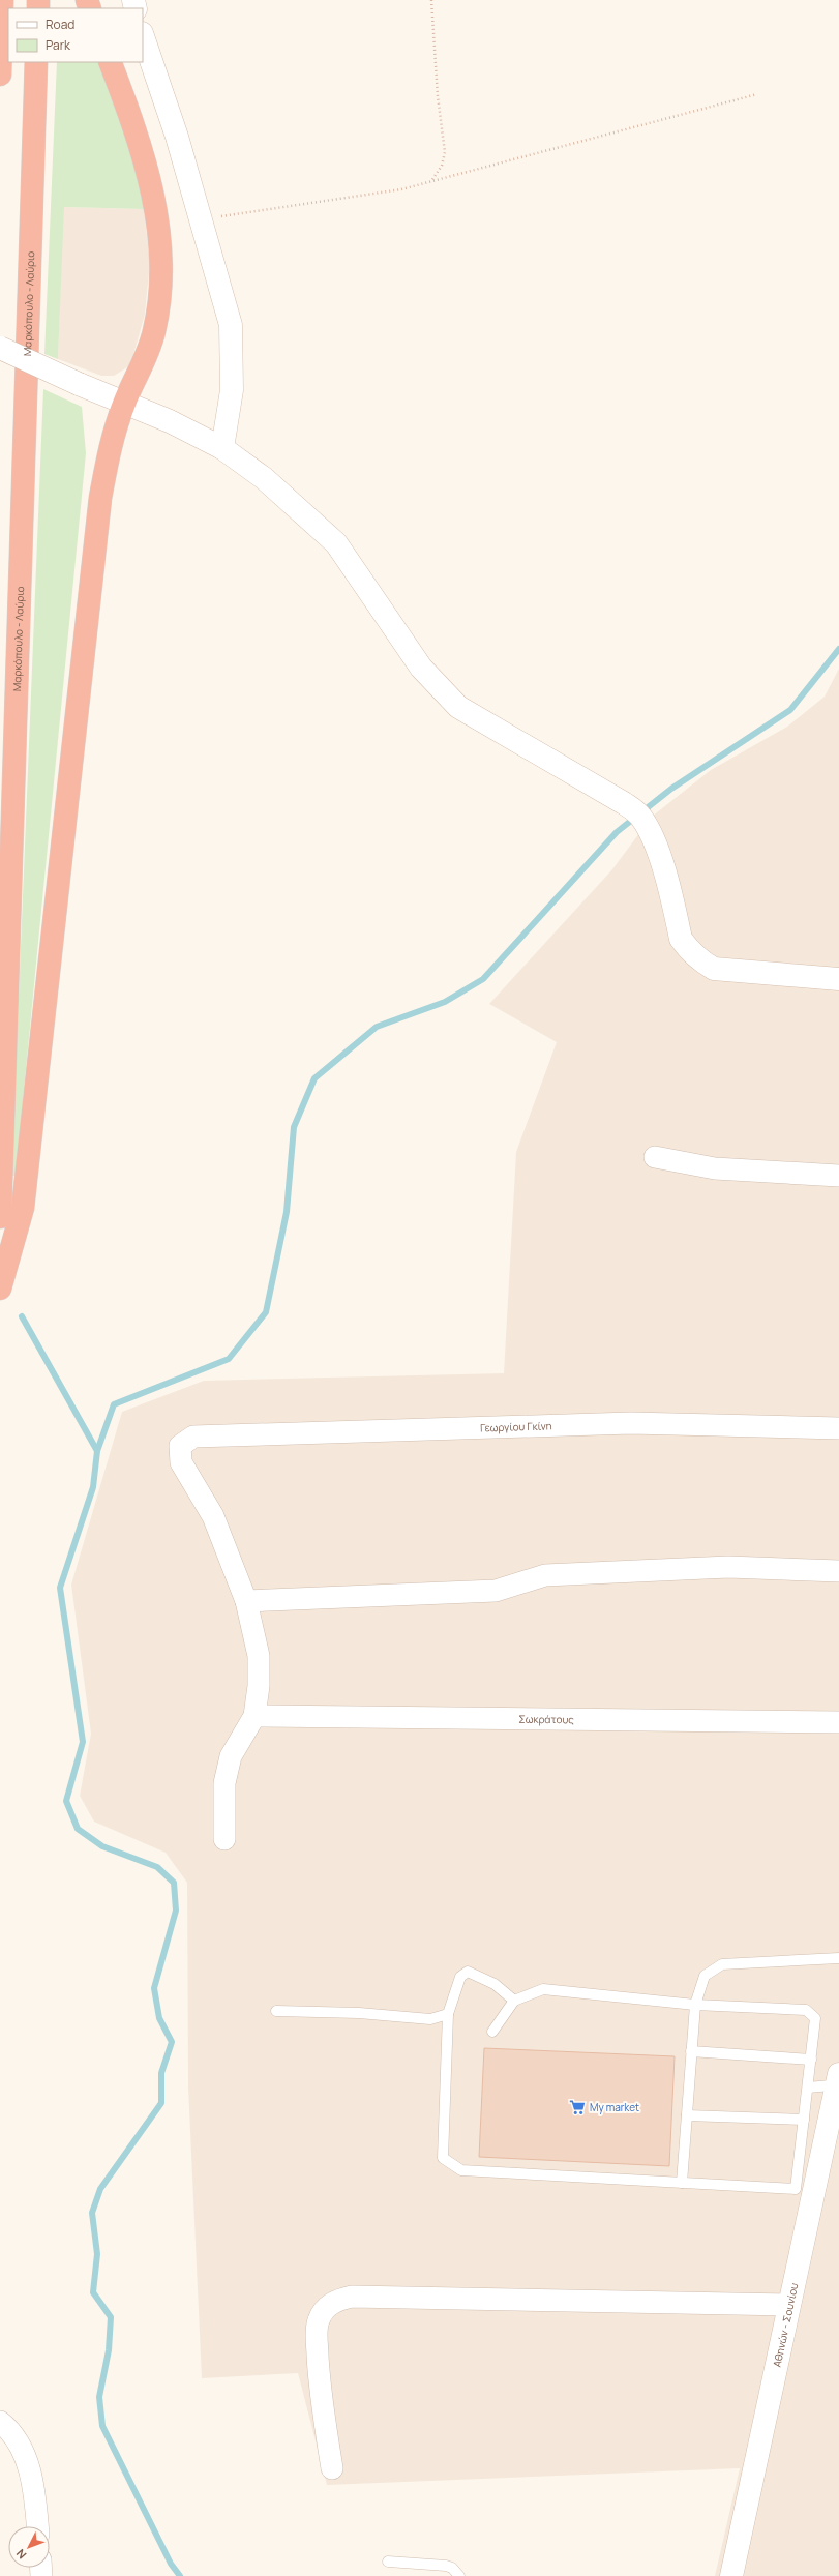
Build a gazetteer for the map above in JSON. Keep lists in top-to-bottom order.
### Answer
{
  "streets": {
    "highway": ["Μαρκόπουλο - Λαύριο"],
    "main road": ["Αθηνών - Σουνίου"],
    "street": ["Γεωργίου Γκίνη", "Σωκράτους"]
  },
  "places": {
    "supermarket": ["My market"]
  },
  "legend": ["Road", "Park"],
  "north": "bottom left"
}
